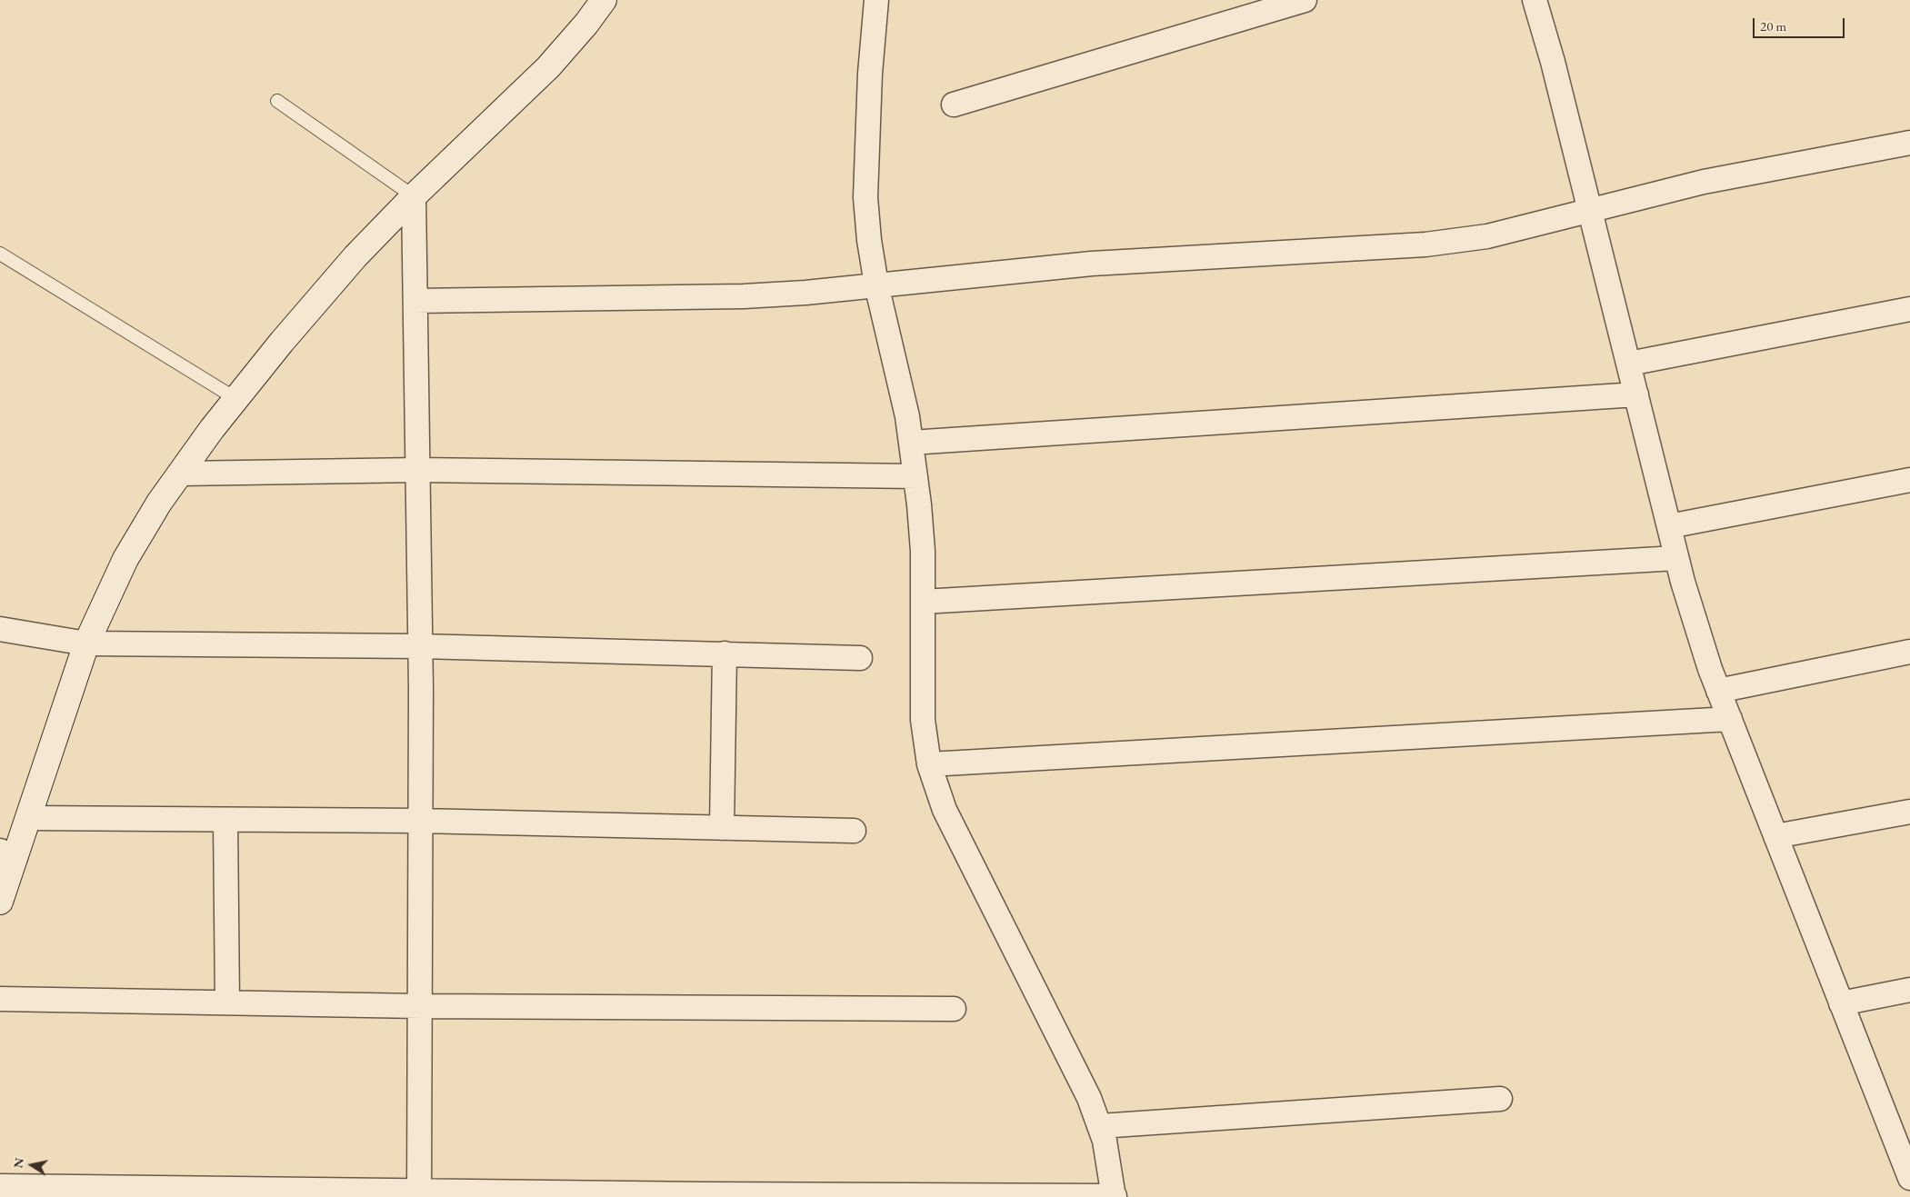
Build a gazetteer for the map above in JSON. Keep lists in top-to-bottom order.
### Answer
{
  "scale_bar": "20 m",
  "north": "left"
}
